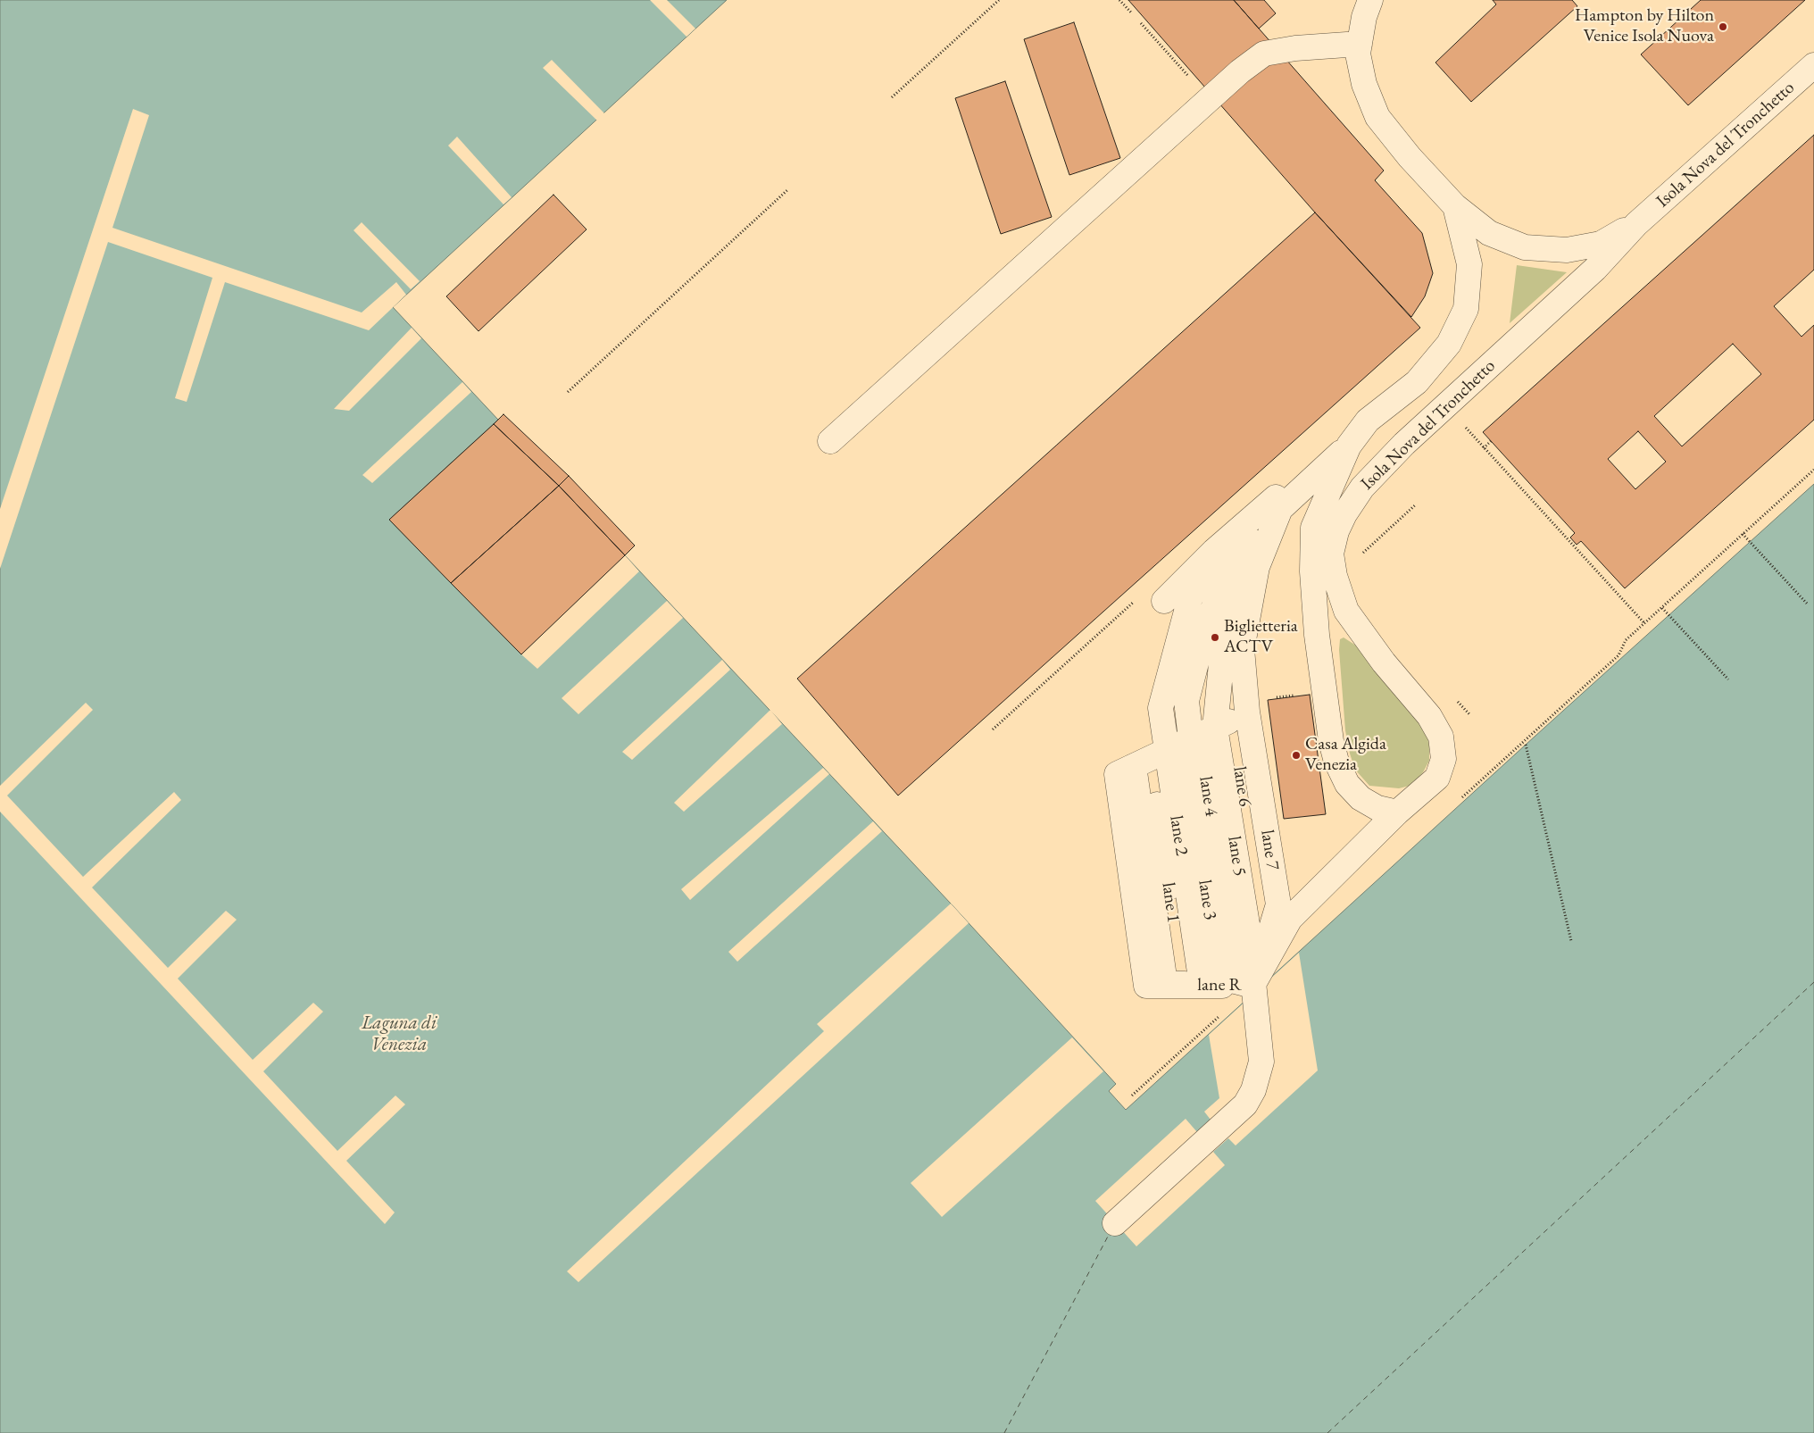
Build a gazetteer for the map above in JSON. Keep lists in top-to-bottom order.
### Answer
{
  "streets": {
    "street": [
      "Isola Nova del Tronchetto",
      "lane 7",
      "lane 5",
      "lane 3",
      "lane 1",
      "lane R"
    ]
  },
  "crossings": [
    ["lane 7", "lane 5"],
    ["lane 7", "lane 3"],
    ["lane 7", "lane 1"],
    ["lane 7", "lane R"],
    ["lane 5", "lane 3"],
    ["lane 5", "lane 1"],
    ["lane 5", "lane R"],
    ["lane 3", "lane 1"],
    ["lane 3", "lane R"],
    ["lane 1", "lane R"]
  ],
  "water": ["Laguna di Venezia"],
  "places": ["Hampton by Hilton Venice Isola Nuova", "Biglietteria ACTV", "Casa Algida Venezia"]
}
